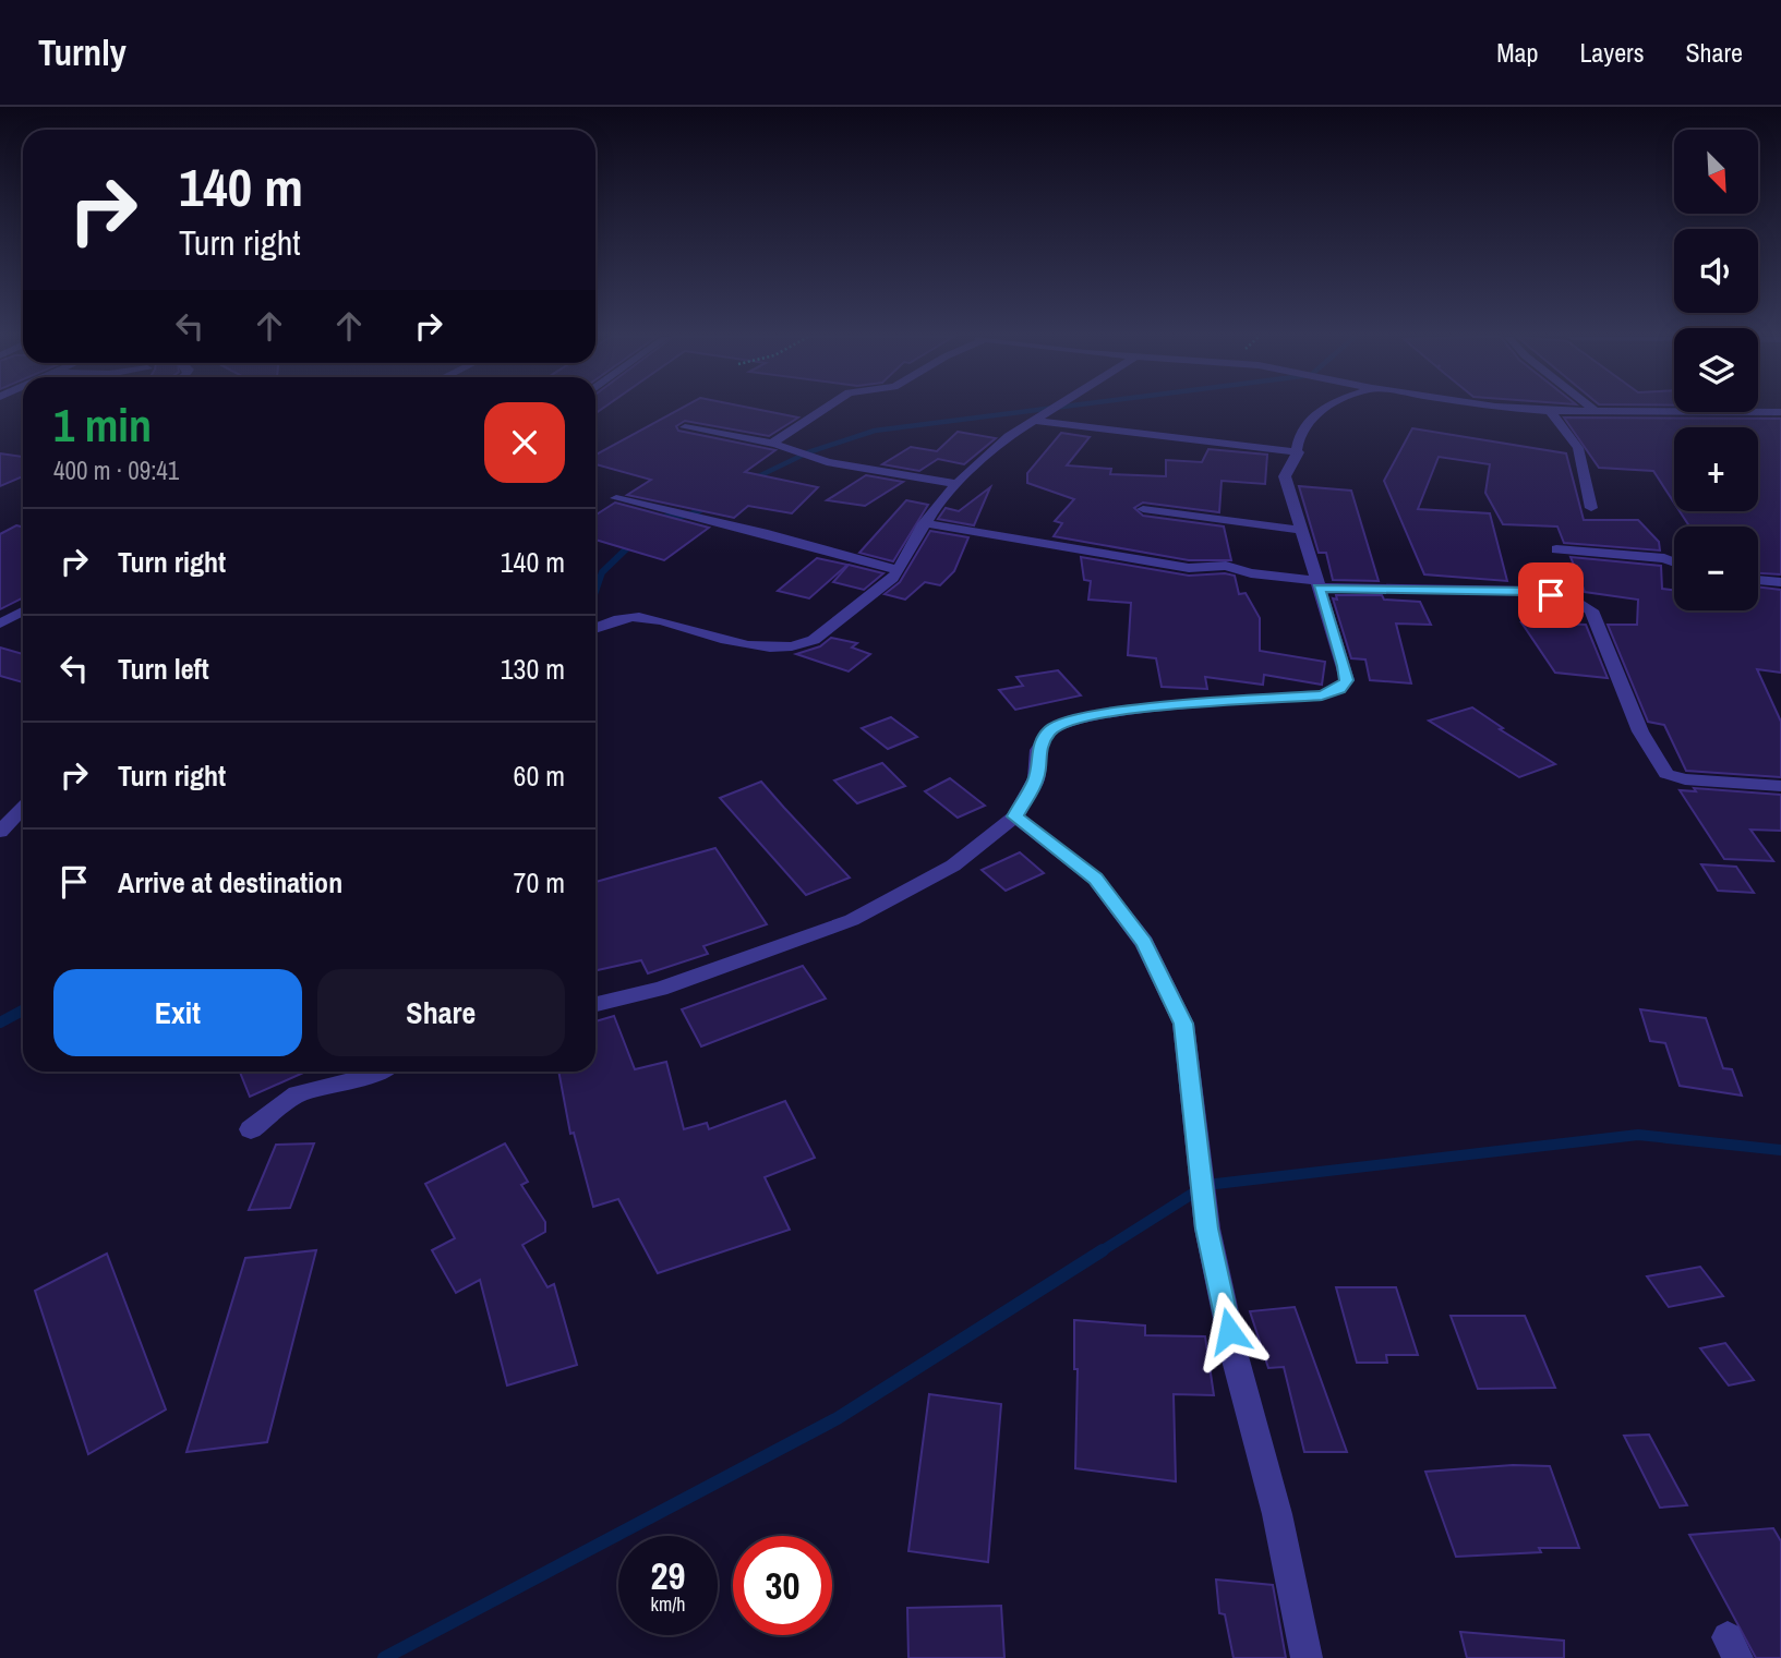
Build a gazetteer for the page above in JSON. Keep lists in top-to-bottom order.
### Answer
{
  "north": "bottom right",
  "page": {
    "header": "Turnly",
    "nav": ["Map", "Layers", "Share"],
    "map_buttons": ["+", "−"],
    "turn": ["140 m", "Turn right"],
    "heading": ["1 min", "400 m · 09:41"],
    "list": [
      {
        "name": "Turn right",
        "value": "140 m"
      },
      {
        "name": "Turn left",
        "value": "130 m"
      },
      {
        "name": "Turn right",
        "value": "60 m"
      },
      {
        "name": "Arrive at destination",
        "value": "70 m"
      }
    ],
    "buttons": ["Exit", "Share"],
    "speed": "29 km/h",
    "limit": "30"
  }
}
